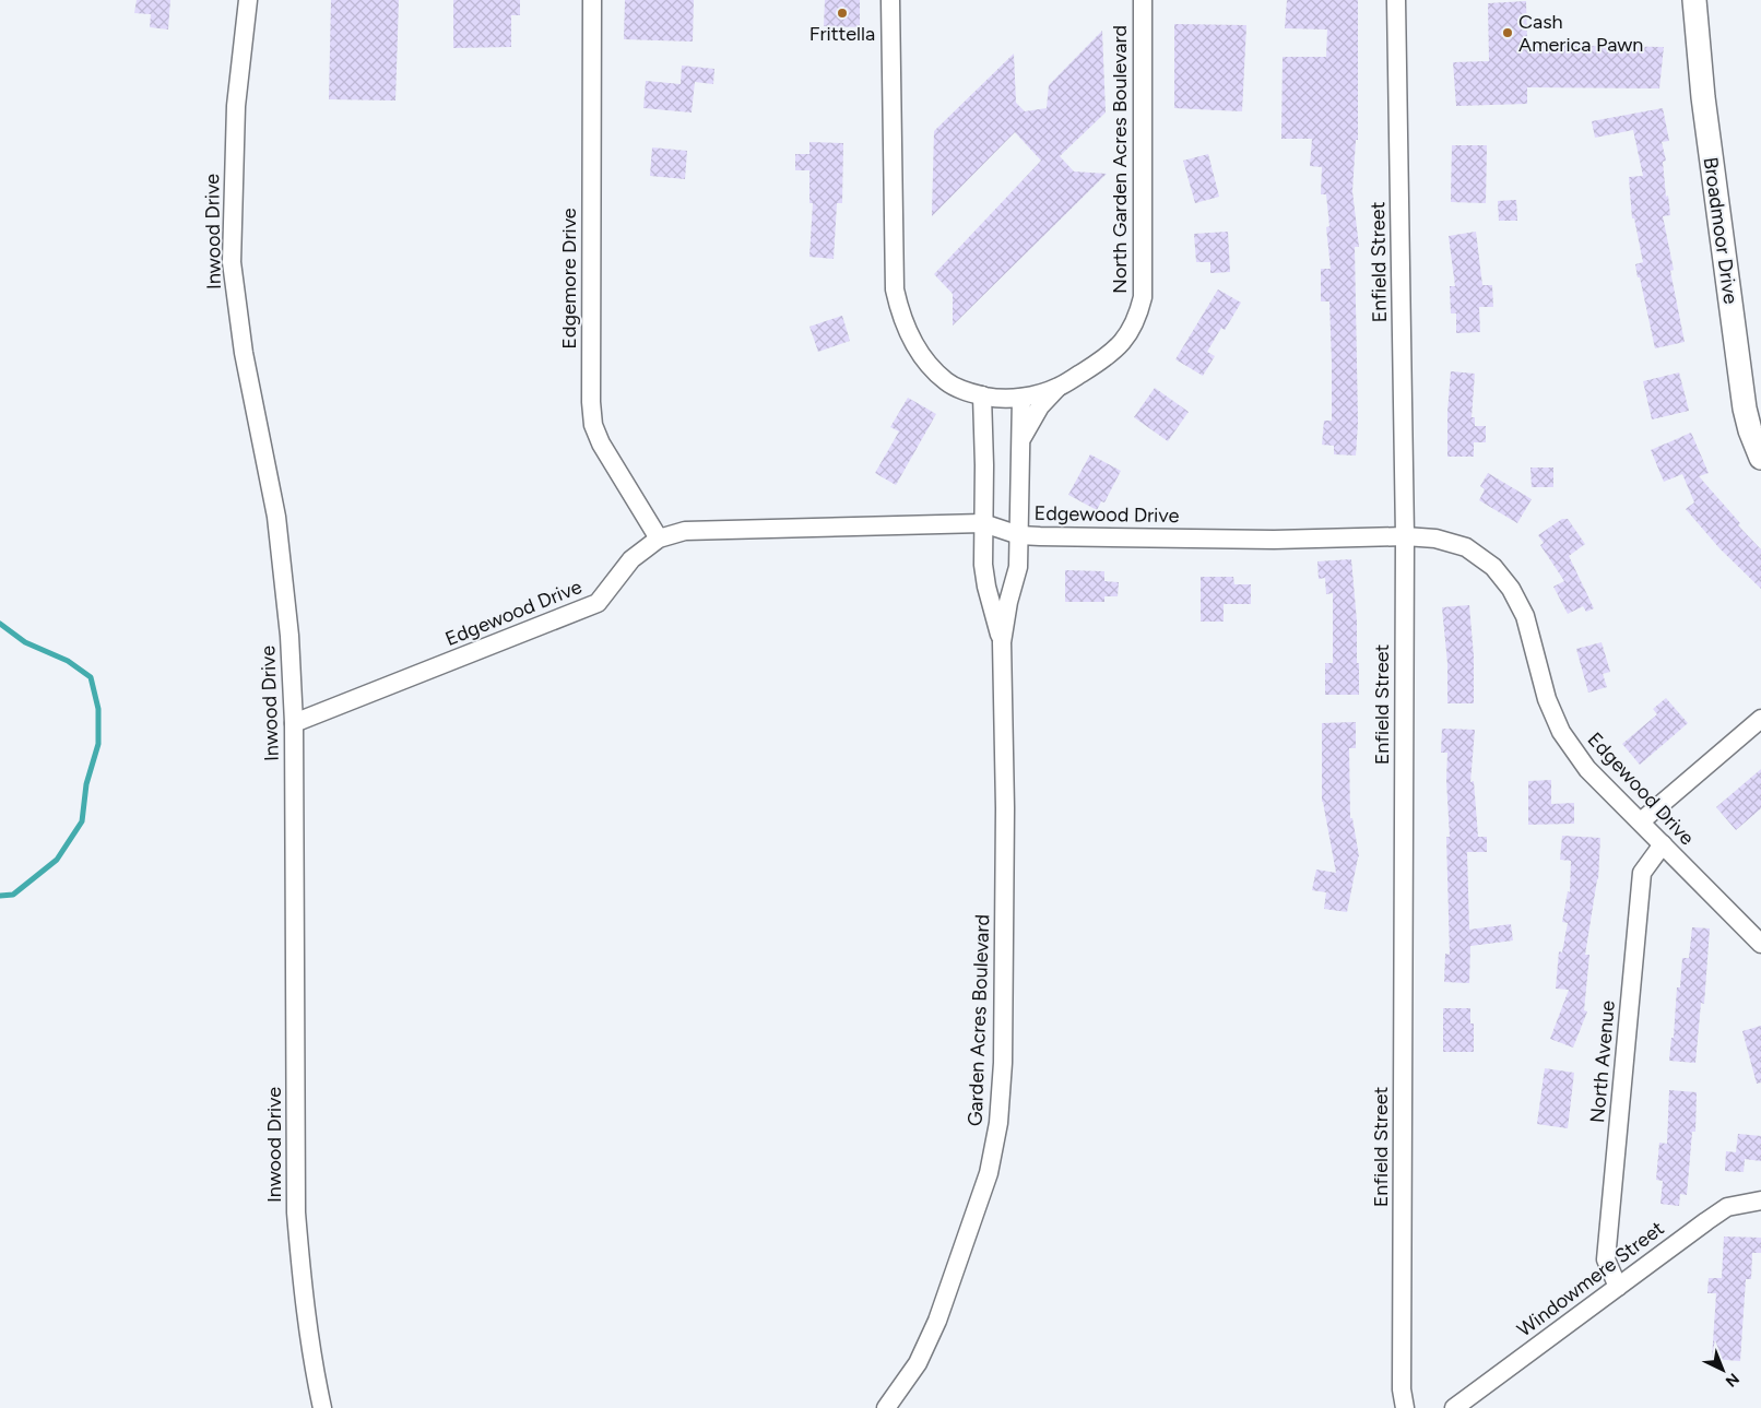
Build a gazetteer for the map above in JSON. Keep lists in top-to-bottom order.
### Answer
{
  "streets": {
    "street": [
      "North Garden Acres Boulevard",
      "Broadmoor Drive",
      "Inwood Drive",
      "Enfield Street",
      "Edgemore Drive",
      "Edgewood Drive",
      "Garden Acres Boulevard",
      "North Avenue",
      "Windowmere Street"
    ]
  },
  "crossings": [
    ["North Garden Acres Boulevard", "Garden Acres Boulevard"],
    ["Inwood Drive", "Edgewood Drive"],
    ["Enfield Street", "Edgewood Drive"],
    ["Edgemore Drive", "Edgewood Drive"],
    ["Edgewood Drive", "Garden Acres Boulevard"],
    ["Edgewood Drive", "North Avenue"],
    ["North Avenue", "Windowmere Street"]
  ],
  "places": ["Frittella", "Cash America Pawn"],
  "north": "bottom right"
}
